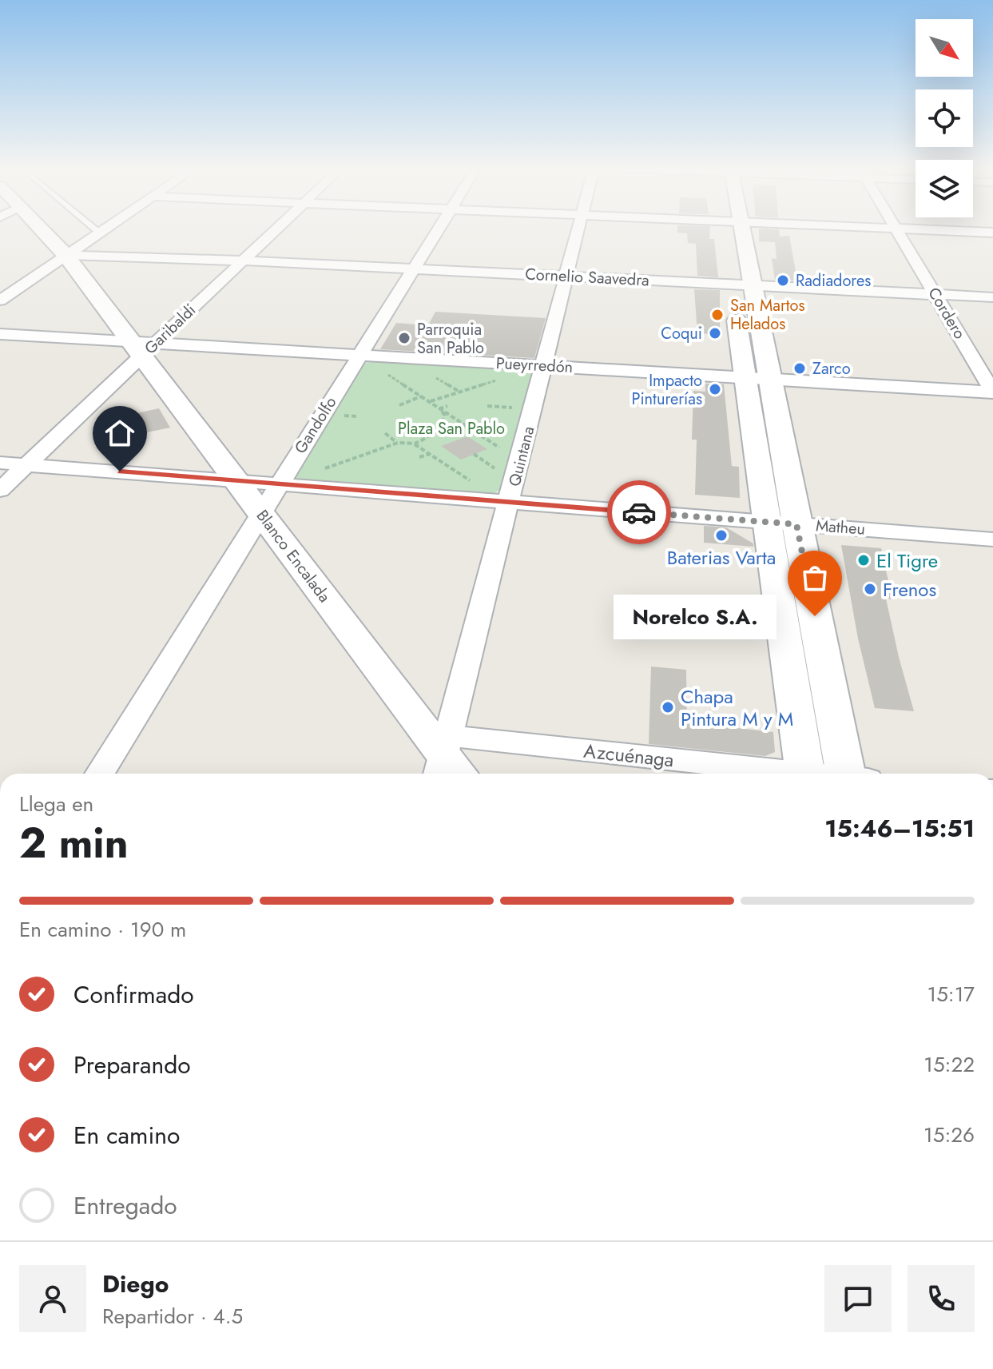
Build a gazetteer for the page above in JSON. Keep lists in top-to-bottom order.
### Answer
{
  "streets": {
    "main road": ["Blanco Encalada"],
    "street": [
      "Cornelio Saavedra",
      "Cordero",
      "Garibaldi",
      "Pueyrredón",
      "Gandolfo",
      "Quintana",
      "Matheu",
      "Azcuénaga"
    ]
  },
  "crossings": [
    ["Cornelio Saavedra", "Cordero"],
    ["Cornelio Saavedra", "Garibaldi"],
    ["Cornelio Saavedra", "Gandolfo"],
    ["Cornelio Saavedra", "Quintana"],
    ["Cornelio Saavedra", "Blanco Encalada"],
    ["Cordero", "Pueyrredón"],
    ["Garibaldi", "Pueyrredón"],
    ["Garibaldi", "Matheu"],
    ["Garibaldi", "Blanco Encalada"],
    ["Pueyrredón", "Gandolfo"],
    ["Pueyrredón", "Quintana"],
    ["Pueyrredón", "Blanco Encalada"],
    ["Gandolfo", "Matheu"],
    ["Gandolfo", "Blanco Encalada"],
    ["Quintana", "Matheu"],
    ["Quintana", "Blanco Encalada"],
    ["Quintana", "Azcuénaga"],
    ["Matheu", "Blanco Encalada"],
    ["Blanco Encalada", "Azcuénaga"]
  ],
  "parks": ["Plaza San Pablo"],
  "places": [
    "Radiadores",
    "San Martos Helados",
    "Coqui",
    "Parroquia San Pablo",
    "Zarco",
    "Impacto Pinturerías",
    "Baterias Varta",
    "El Tigre",
    "Frenos",
    "Norelco S.A.",
    "Chapa Pintura M y M"
  ],
  "north": "bottom right",
  "page": {
    "bubble": "Norelco S.A.",
    "heading": ["2 min", "Llega en", "15:46–15:51"],
    "panel": ["Diego", "Repartidor · 4.5"],
    "bar": "En camino · 190 m",
    "list": [
      ["Confirmado", "15:17"],
      ["Preparando", "15:22"],
      ["En camino", "15:26"],
      "Entregado"
    ]
  }
}
